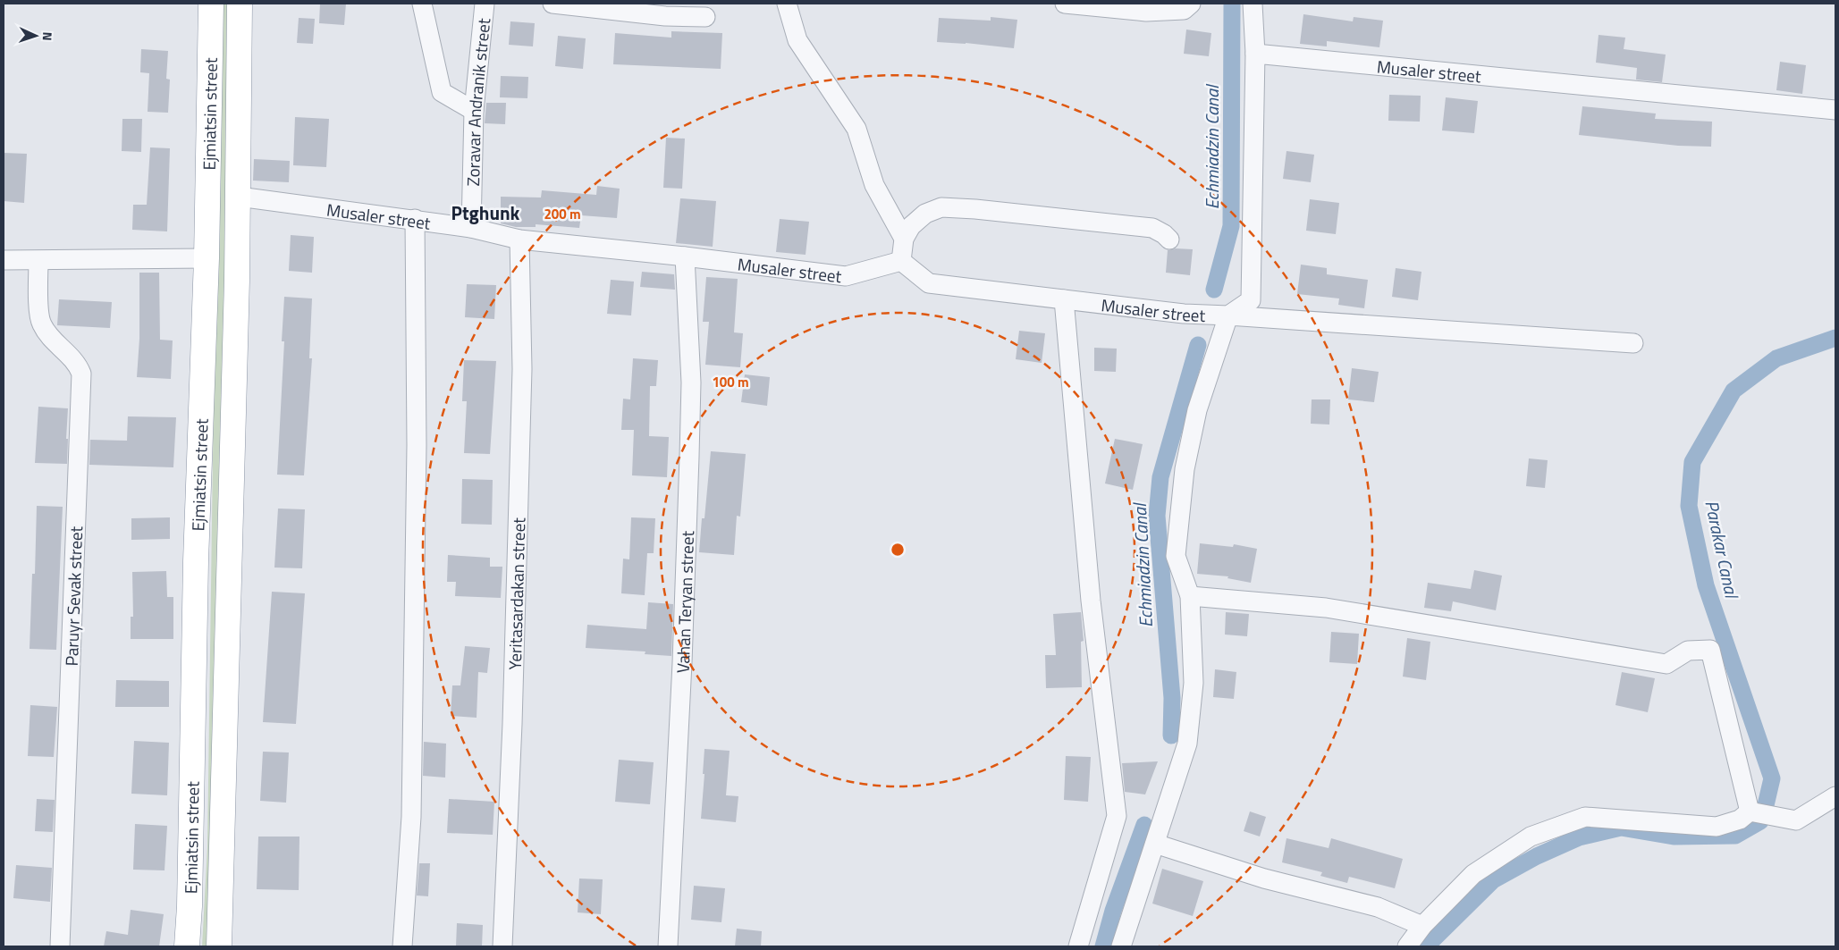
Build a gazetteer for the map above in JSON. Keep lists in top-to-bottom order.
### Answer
{
  "streets": {
    "highway": ["Ejmiatsin street"],
    "street": [
      "Musaler street",
      "Zoravar Andranik street",
      "Yeritasardakan street",
      "Paruyr Sevak street",
      "Vahan Teryan street"
    ]
  },
  "crossings": [
    ["Musaler street", "Zoravar Andranik street"],
    ["Musaler street", "Ejmiatsin street"],
    ["Musaler street", "Yeritasardakan street"],
    ["Musaler street", "Vahan Teryan street"]
  ],
  "districts": ["Ptghunk"],
  "water": ["Echmiadzin Canal", "Parakar Canal"],
  "north": "right",
  "rings": ["200 m", "100 m"]
}
